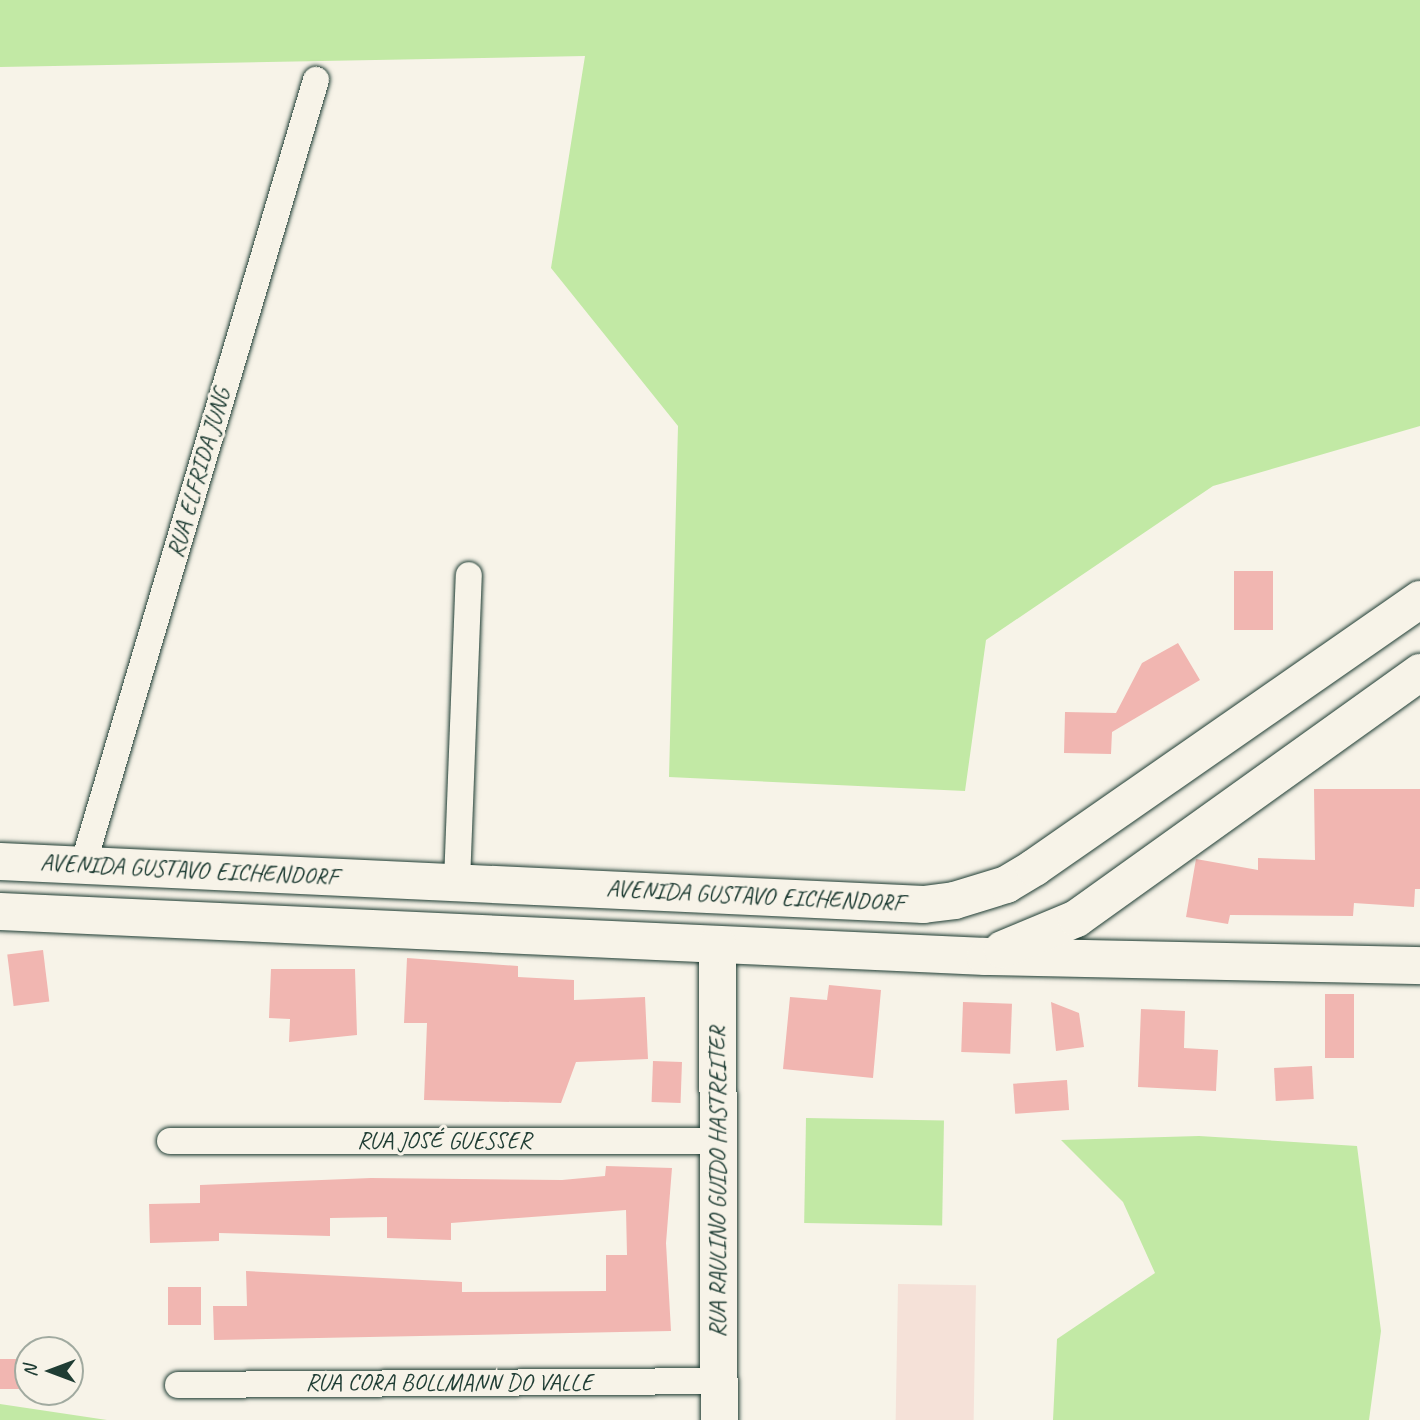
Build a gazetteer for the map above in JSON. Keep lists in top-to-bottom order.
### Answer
{
  "streets": {
    "street": [
      "RUA ELFRIDA JUNG",
      "AVENIDA GUSTAVO EICHENDORF",
      "RUA JOSÉ GUESSER",
      "RUA RAULINO GUIDO HASTREITER",
      "RUA CORA BOLLMANN DO VALLE"
    ]
  },
  "crossings": [
    ["RUA ELFRIDA JUNG", "AVENIDA GUSTAVO EICHENDORF"],
    ["AVENIDA GUSTAVO EICHENDORF", "RUA RAULINO GUIDO HASTREITER"],
    ["RUA JOSÉ GUESSER", "RUA RAULINO GUIDO HASTREITER"],
    ["RUA RAULINO GUIDO HASTREITER", "RUA CORA BOLLMANN DO VALLE"]
  ],
  "north": "left"
}
